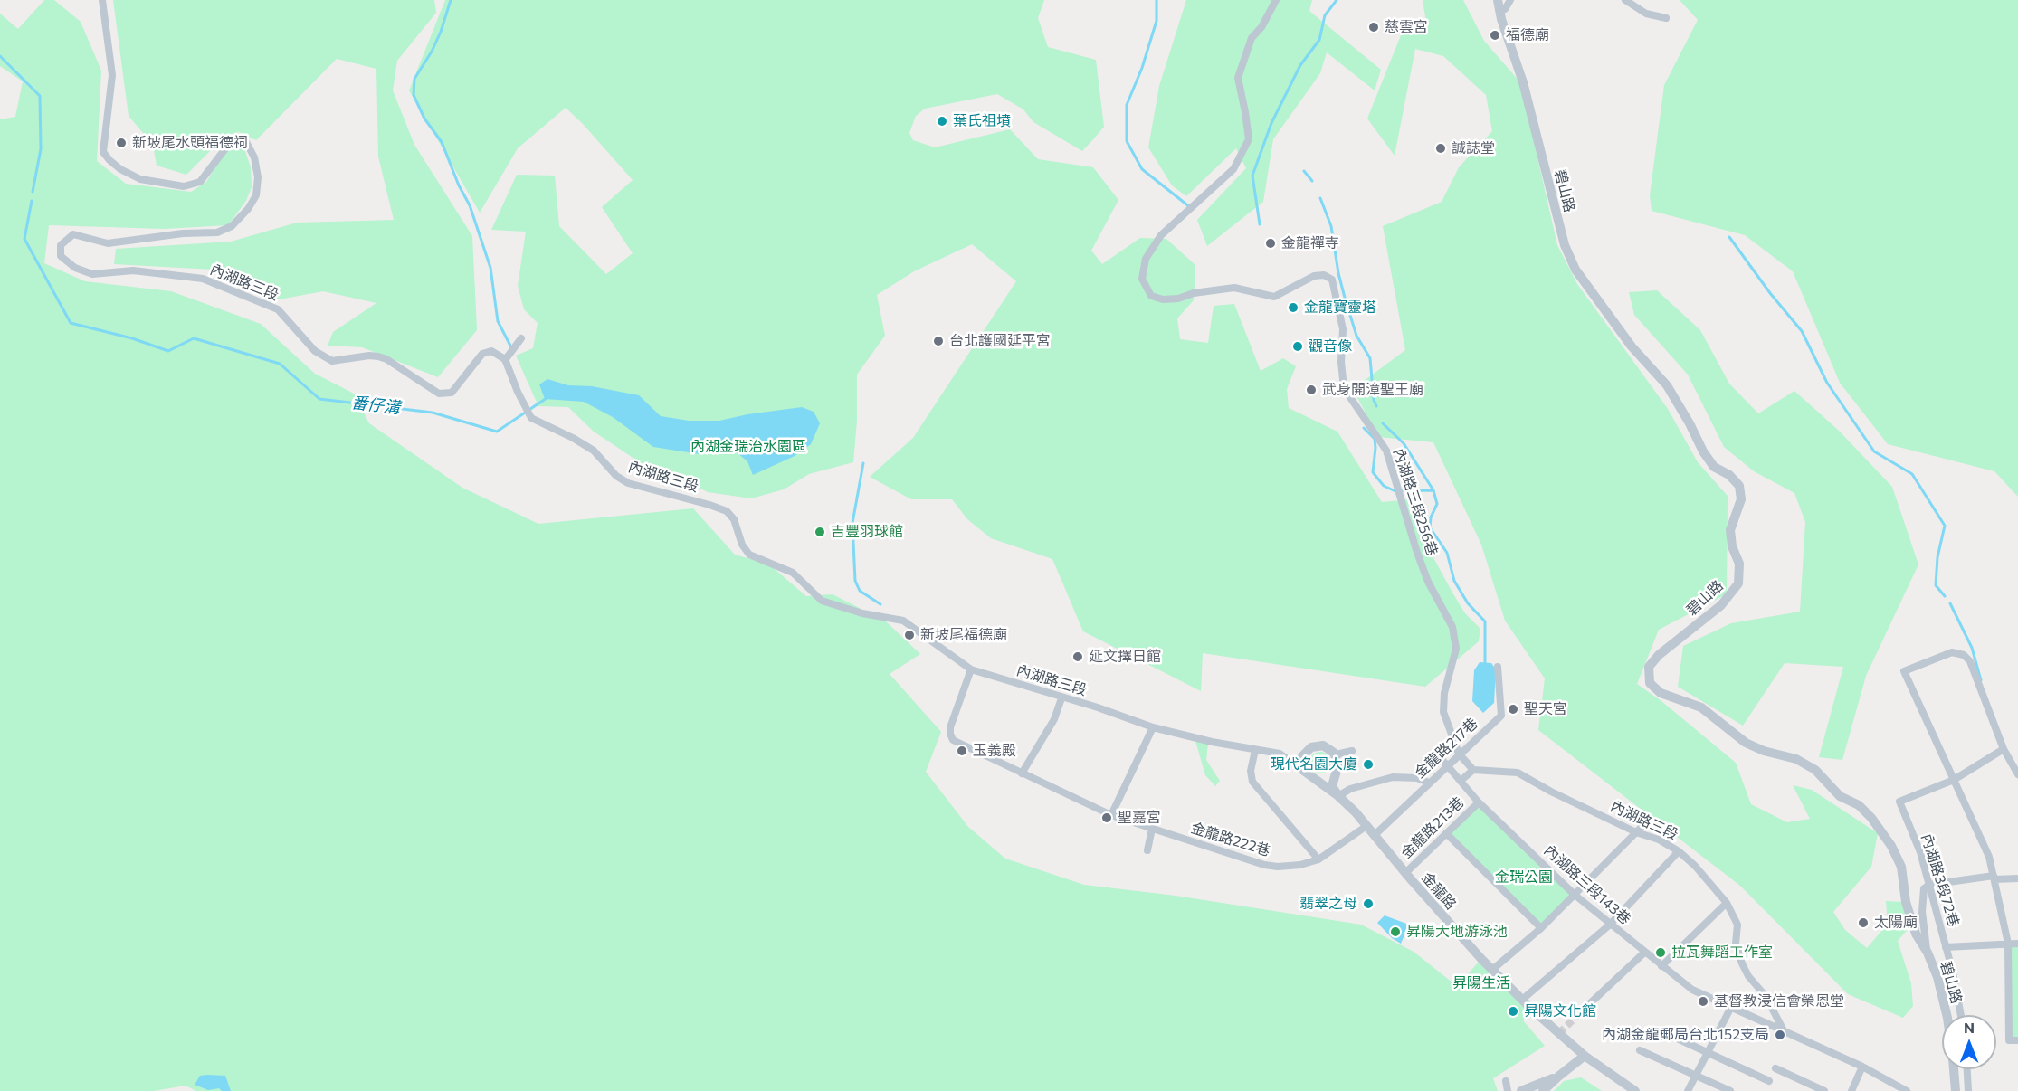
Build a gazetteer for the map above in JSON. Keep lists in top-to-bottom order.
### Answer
{
  "streets": {
    "street": [
      "碧山路",
      "內湖路三段",
      "內湖路三段256巷",
      "金龍路217巷",
      "金龍路213巷",
      "金龍路222巷",
      "內湖路3段72巷",
      "內湖路三段143巷",
      "金龍路"
    ]
  },
  "crossings": [
    ["內湖路三段", "金龍路222巷"],
    ["內湖路三段", "內湖路三段143巷"],
    ["內湖路三段", "金龍路"],
    ["內湖路三段256巷", "金龍路217巷"],
    ["金龍路217巷", "內湖路三段143巷"],
    ["金龍路217巷", "金龍路"],
    ["金龍路213巷", "內湖路三段143巷"],
    ["金龍路213巷", "金龍路"],
    ["金龍路222巷", "金龍路"]
  ],
  "water": ["番仔溝"],
  "parks": ["內湖金瑞治水園區", "金瑞公園", "昇陽生活"],
  "places": [
    "慈雲宮",
    "福德廟",
    "葉氏祖墳",
    "新坡尾水頭福德祠",
    "誠誌堂",
    "金龍禪寺",
    "金龍寶靈塔",
    "台北護國延平宮",
    "觀音像",
    "武身開漳聖王廟",
    "吉豐羽球館",
    "新坡尾福德廟",
    "延文擇日館",
    "聖天宮",
    "玉義殿",
    "現代名園大廈",
    "聖嘉宮",
    "翡翠之母",
    "太陽廟",
    "昇陽大地游泳池",
    "拉瓦舞蹈工作室",
    "基督教浸信會榮恩堂",
    "昇陽文化館",
    "內湖金龍郵局台北152支局"
  ],
  "north": "top"
}
